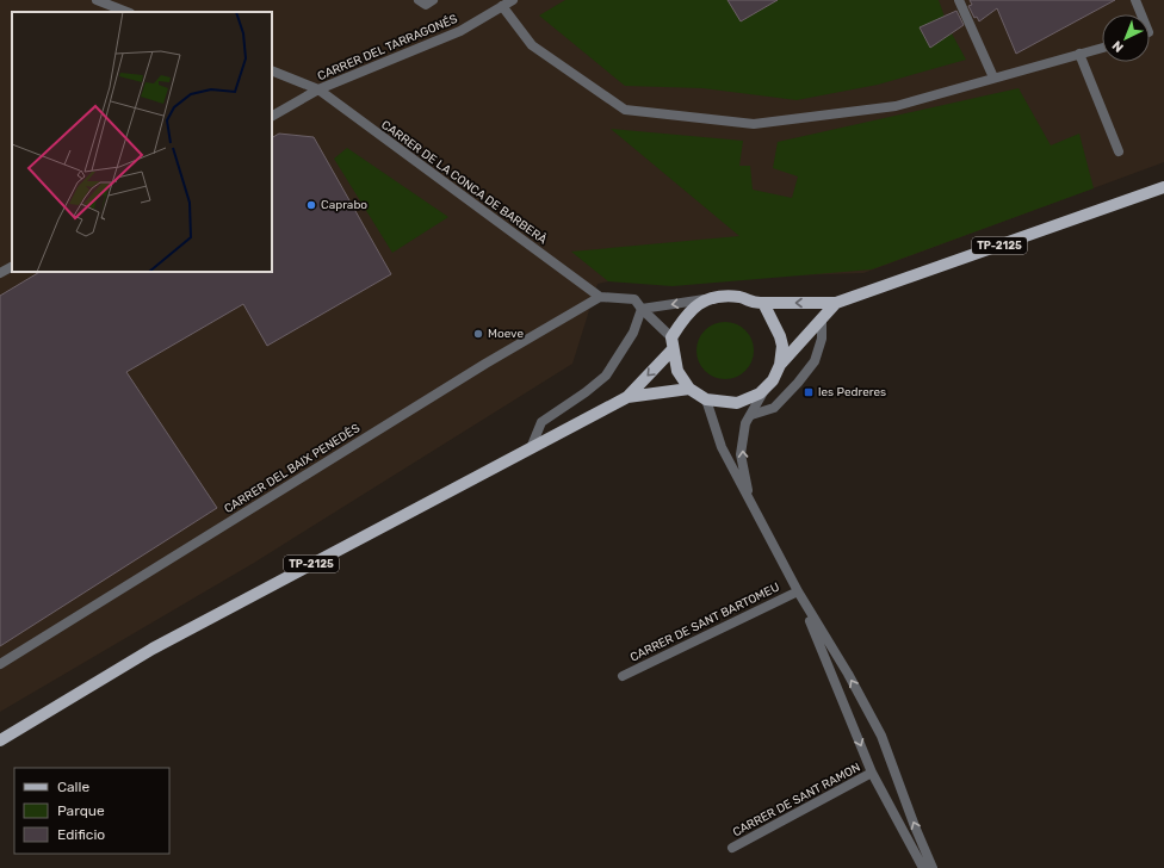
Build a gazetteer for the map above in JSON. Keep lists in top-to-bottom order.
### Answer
{
  "streets": {
    "main road": ["TP-2125"],
    "street": [
      "CARRER DEL TARRAGONÉS",
      "CARRER DE LA CONCA DE BARBERÀ",
      "CARRER DEL BAIX PENEDÈS",
      "CARRER DE SANT BARTOMEU",
      "CARRER DE SANT RAMON"
    ]
  },
  "crossings": [
    ["CARRER DEL TARRAGONÉS", "CARRER DE LA CONCA DE BARBERÀ"],
    ["CARRER DE LA CONCA DE BARBERÀ", "CARRER DEL BAIX PENEDÈS"]
  ],
  "places": {
    "other": ["Caprabo", "Moeve"],
    "transit": ["les Pedreres"]
  },
  "legend": ["Calle", "Parque", "Edificio"],
  "north": "bottom left"
}
